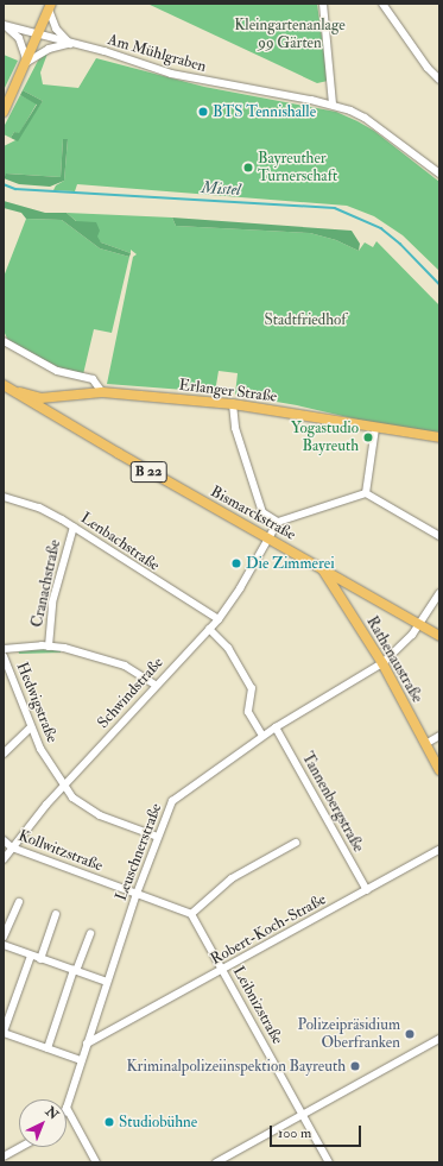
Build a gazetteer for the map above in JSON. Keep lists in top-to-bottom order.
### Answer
{
  "streets": {
    "main road": [
      "Erlanger Straße",
      "B 22",
      "Bismarckstraße",
      "Rathenaustraße"
    ],
    "street": [
      "Am Mühlgraben",
      "Lenbachstraße",
      "Cranachstraße",
      "Schwindstraße",
      "Hedwigstraße",
      "Tannenbergstraße",
      "Kollwitzstraße",
      "Leuschnerstraße",
      "Robert-Koch-Straße",
      "Leibnizstraße"
    ]
  },
  "crossings": [
    ["Erlanger Straße", "B 22"],
    ["B 22", "Bismarckstraße"],
    ["Bismarckstraße", "Rathenaustraße"],
    ["Bismarckstraße", "Schwindstraße"],
    ["Bismarckstraße", "Leuschnerstraße"],
    ["Lenbachstraße", "Cranachstraße"],
    ["Lenbachstraße", "Schwindstraße"],
    ["Rathenaustraße", "Leuschnerstraße"],
    ["Schwindstraße", "Hedwigstraße"],
    ["Schwindstraße", "Kollwitzstraße"],
    ["Hedwigstraße", "Leuschnerstraße"],
    ["Tannenbergstraße", "Leuschnerstraße"],
    ["Tannenbergstraße", "Robert-Koch-Straße"],
    ["Kollwitzstraße", "Leuschnerstraße"],
    ["Leuschnerstraße", "Robert-Koch-Straße"],
    ["Robert-Koch-Straße", "Leibnizstraße"]
  ],
  "water": ["Mistel"],
  "parks": ["Kleingartenanlage 99 Gärten", "Stadtfriedhof"],
  "places": [
    "BTS Tennishalle",
    "Bayreuther Turnerschaft",
    "Yogastudio Bayreuth",
    "Die Zimmerei",
    "Polizeipräsidium Oberfranken",
    "Kriminalpolizeiinspektion Bayreuth",
    "Studiobühne"
  ],
  "scale_bar": "100 m",
  "north": "top right"
}
